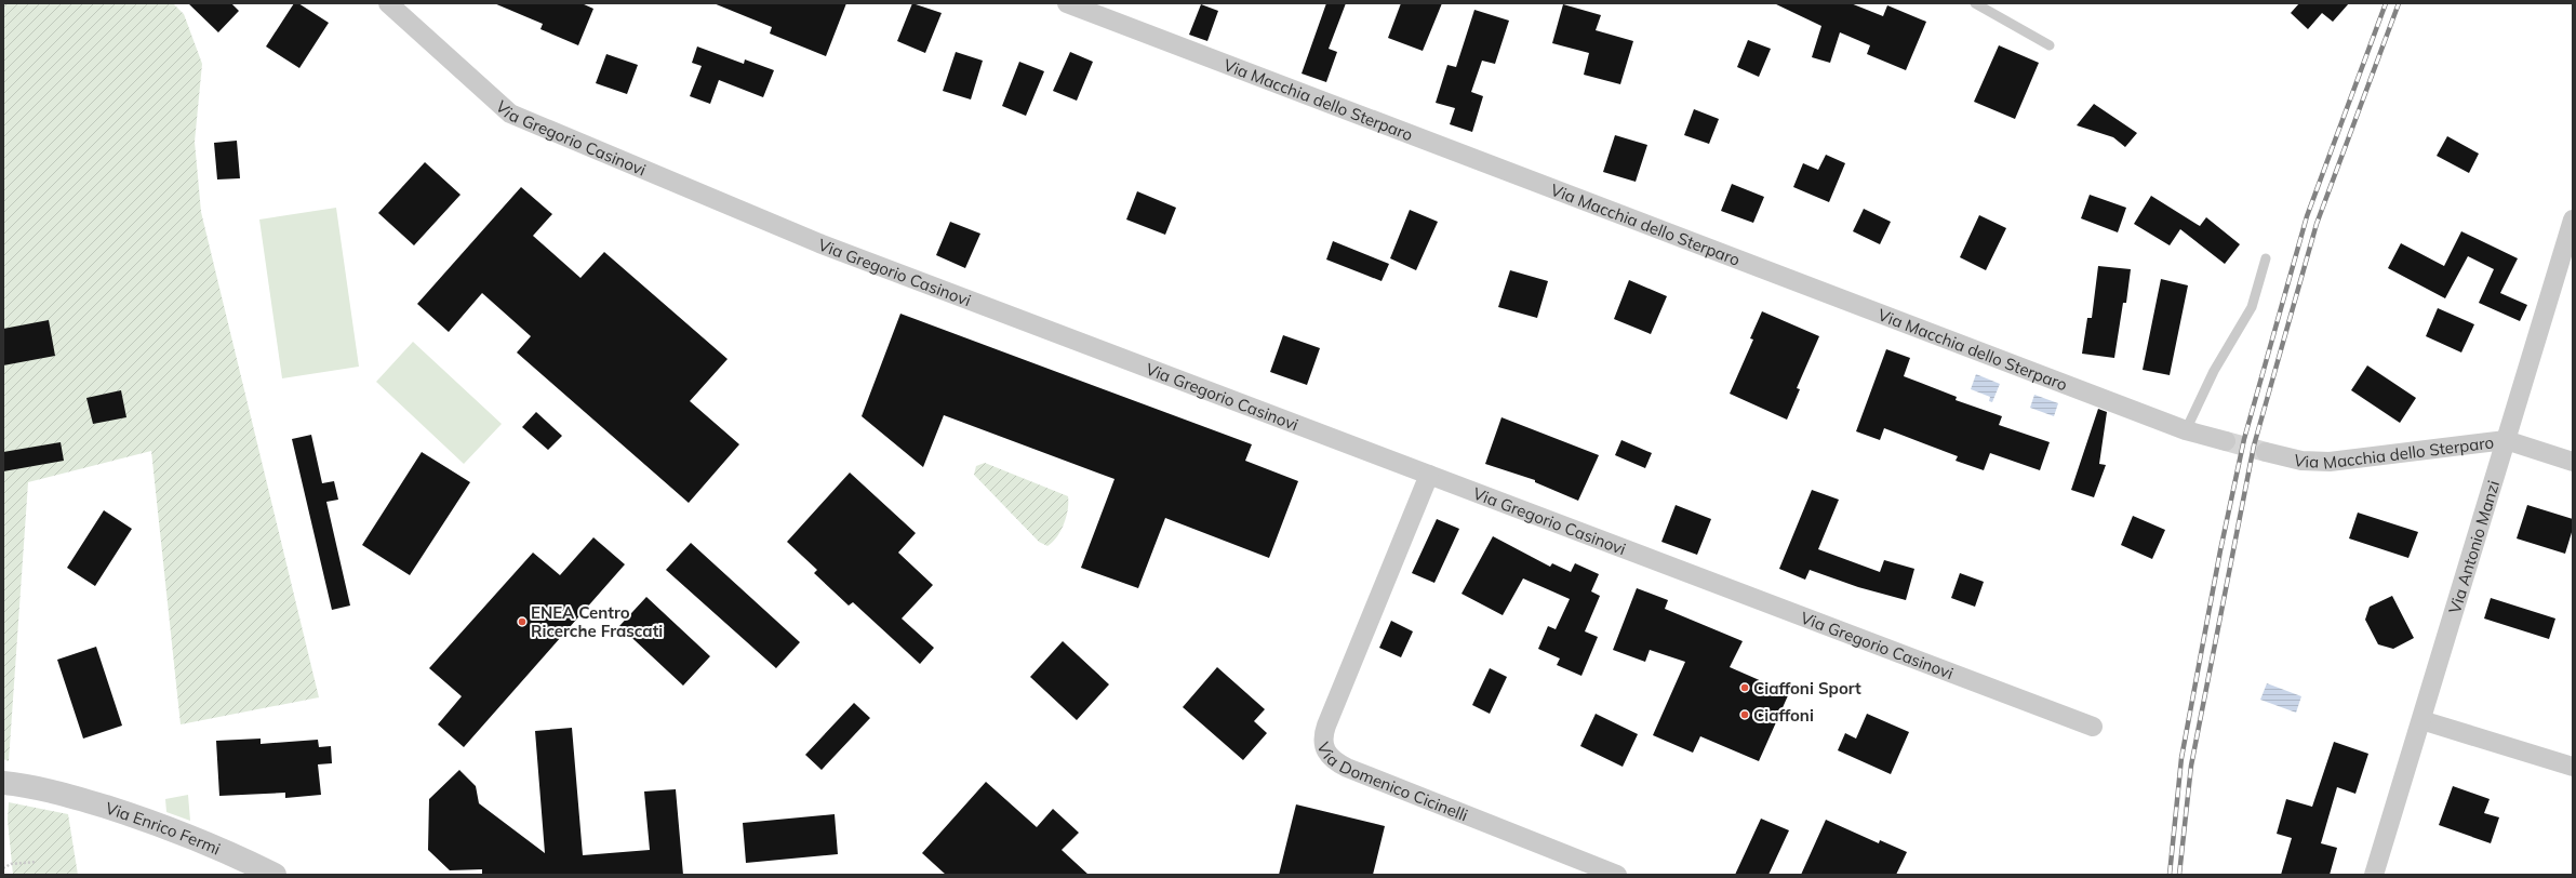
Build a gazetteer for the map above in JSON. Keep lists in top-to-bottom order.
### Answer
{
  "streets": {
    "street": [
      "Via Macchia dello Sterparo",
      "Via Gregorio Casinovi",
      "Via Antonio Manzi",
      "Via Domenico Cicinelli",
      "Via Enrico Fermi"
    ]
  },
  "crossings": [
    ["Via Macchia dello Sterparo", "Via Antonio Manzi"],
    ["Via Gregorio Casinovi", "Via Domenico Cicinelli"]
  ],
  "places": ["ENEA Centro Ricerche Frascati", "Ciaffoni Sport", "Ciaffoni"]
}
